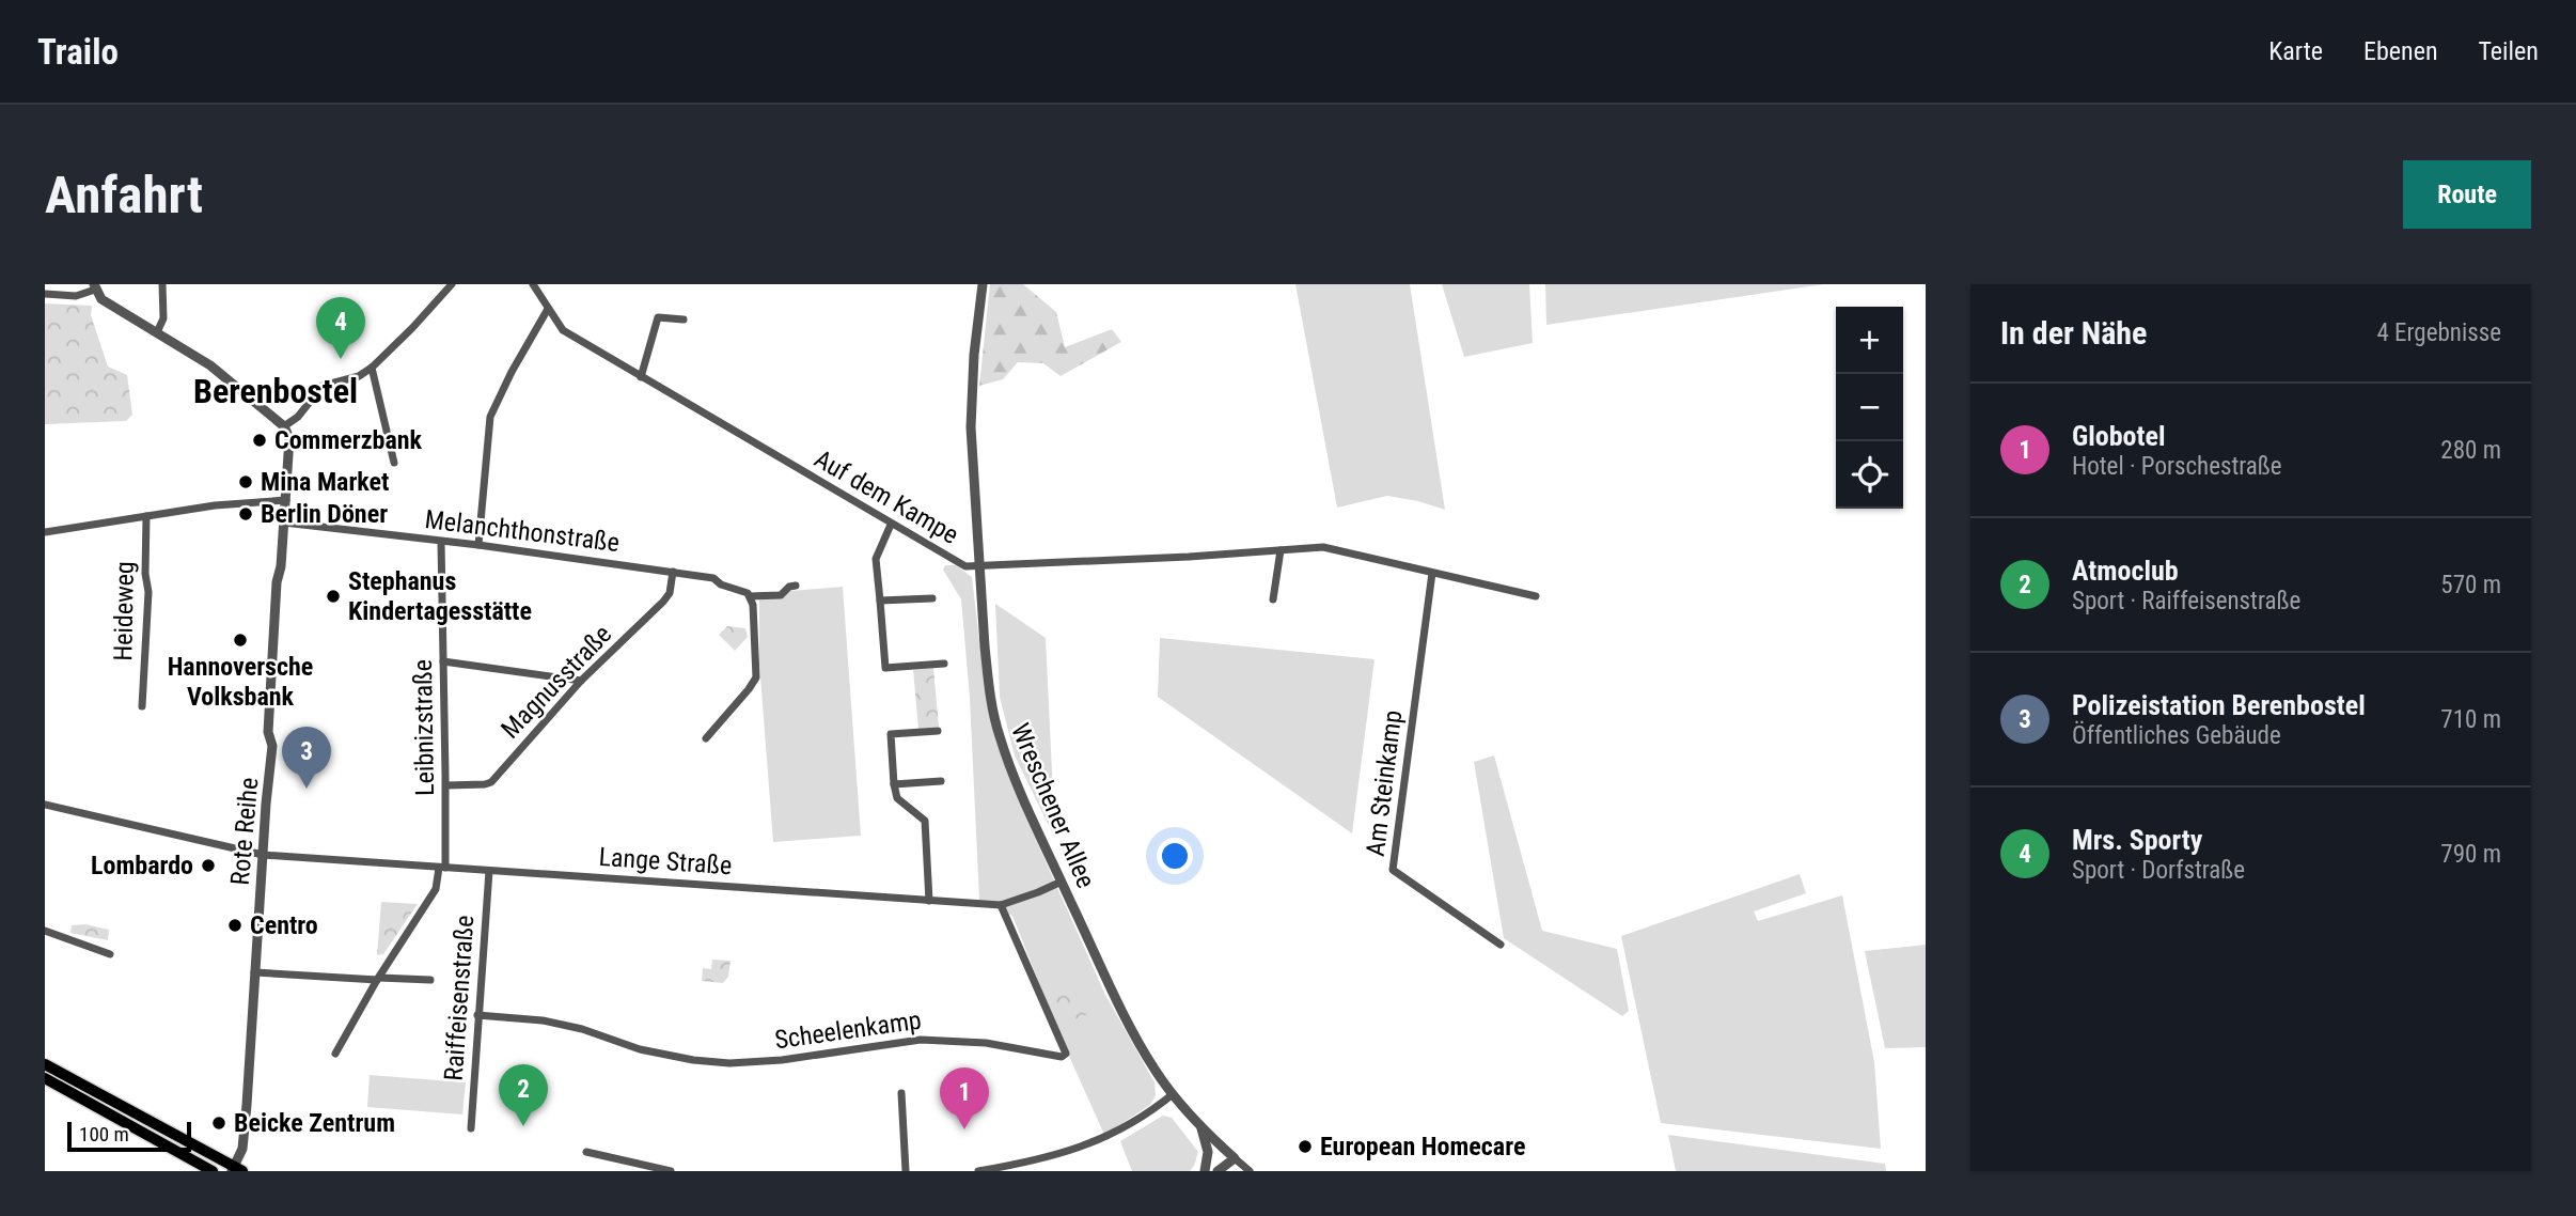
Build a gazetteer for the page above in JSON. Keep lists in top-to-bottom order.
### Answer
{
  "streets": {
    "street": [
      "Auf dem Kampe",
      "Melanchthonstraße",
      "Heideweg",
      "Magnusstraße",
      "Leibnizstraße",
      "Am Steinkamp",
      "Wreschener Allee",
      "Rote Reihe",
      "Lange Straße",
      "Raiffeisenstraße",
      "Scheelenkamp"
    ]
  },
  "crossings": [
    ["Auf dem Kampe", "Am Steinkamp"],
    ["Auf dem Kampe", "Wreschener Allee"],
    ["Melanchthonstraße", "Magnusstraße"],
    ["Melanchthonstraße", "Leibnizstraße"],
    ["Melanchthonstraße", "Rote Reihe"],
    ["Magnusstraße", "Leibnizstraße"],
    ["Leibnizstraße", "Lange Straße"],
    ["Wreschener Allee", "Lange Straße"],
    ["Rote Reihe", "Lange Straße"],
    ["Lange Straße", "Raiffeisenstraße"],
    ["Lange Straße", "Scheelenkamp"],
    ["Raiffeisenstraße", "Scheelenkamp"]
  ],
  "districts": ["Berenbostel"],
  "places": [
    "Commerzbank",
    "Mina Market",
    "Berlin Döner",
    "Stephanus Kindertagesstätte",
    "Hannoversche Volksbank",
    "Lombardo",
    "Centro",
    "Beicke Zentrum",
    "European Homecare"
  ],
  "scale_bar": "100 m",
  "page": {
    "header": "Trailo",
    "nav": ["Karte", "Ebenen", "Teilen"],
    "buttons": "Route",
    "title": "Anfahrt",
    "heading": ["In der Nähe", "4 Ergebnisse"],
    "pins": [
      "4",
      "3",
      "2",
      "1"
    ],
    "map_buttons": ["+", "−"],
    "list": [
      {
        "mark": "1",
        "name": "Globotel",
        "note": "Hotel · Porschestraße",
        "value": "280 m"
      },
      {
        "mark": "2",
        "name": "Atmoclub",
        "note": "Sport · Raiffeisenstraße",
        "value": "570 m"
      },
      {
        "mark": "3",
        "name": "Polizeistation Berenbostel",
        "note": "Öffentliches Gebäude",
        "value": "710 m"
      },
      {
        "mark": "4",
        "name": "Mrs. Sporty",
        "note": "Sport · Dorfstraße",
        "value": "790 m"
      }
    ],
    "scale": "100 m"
  }
}
